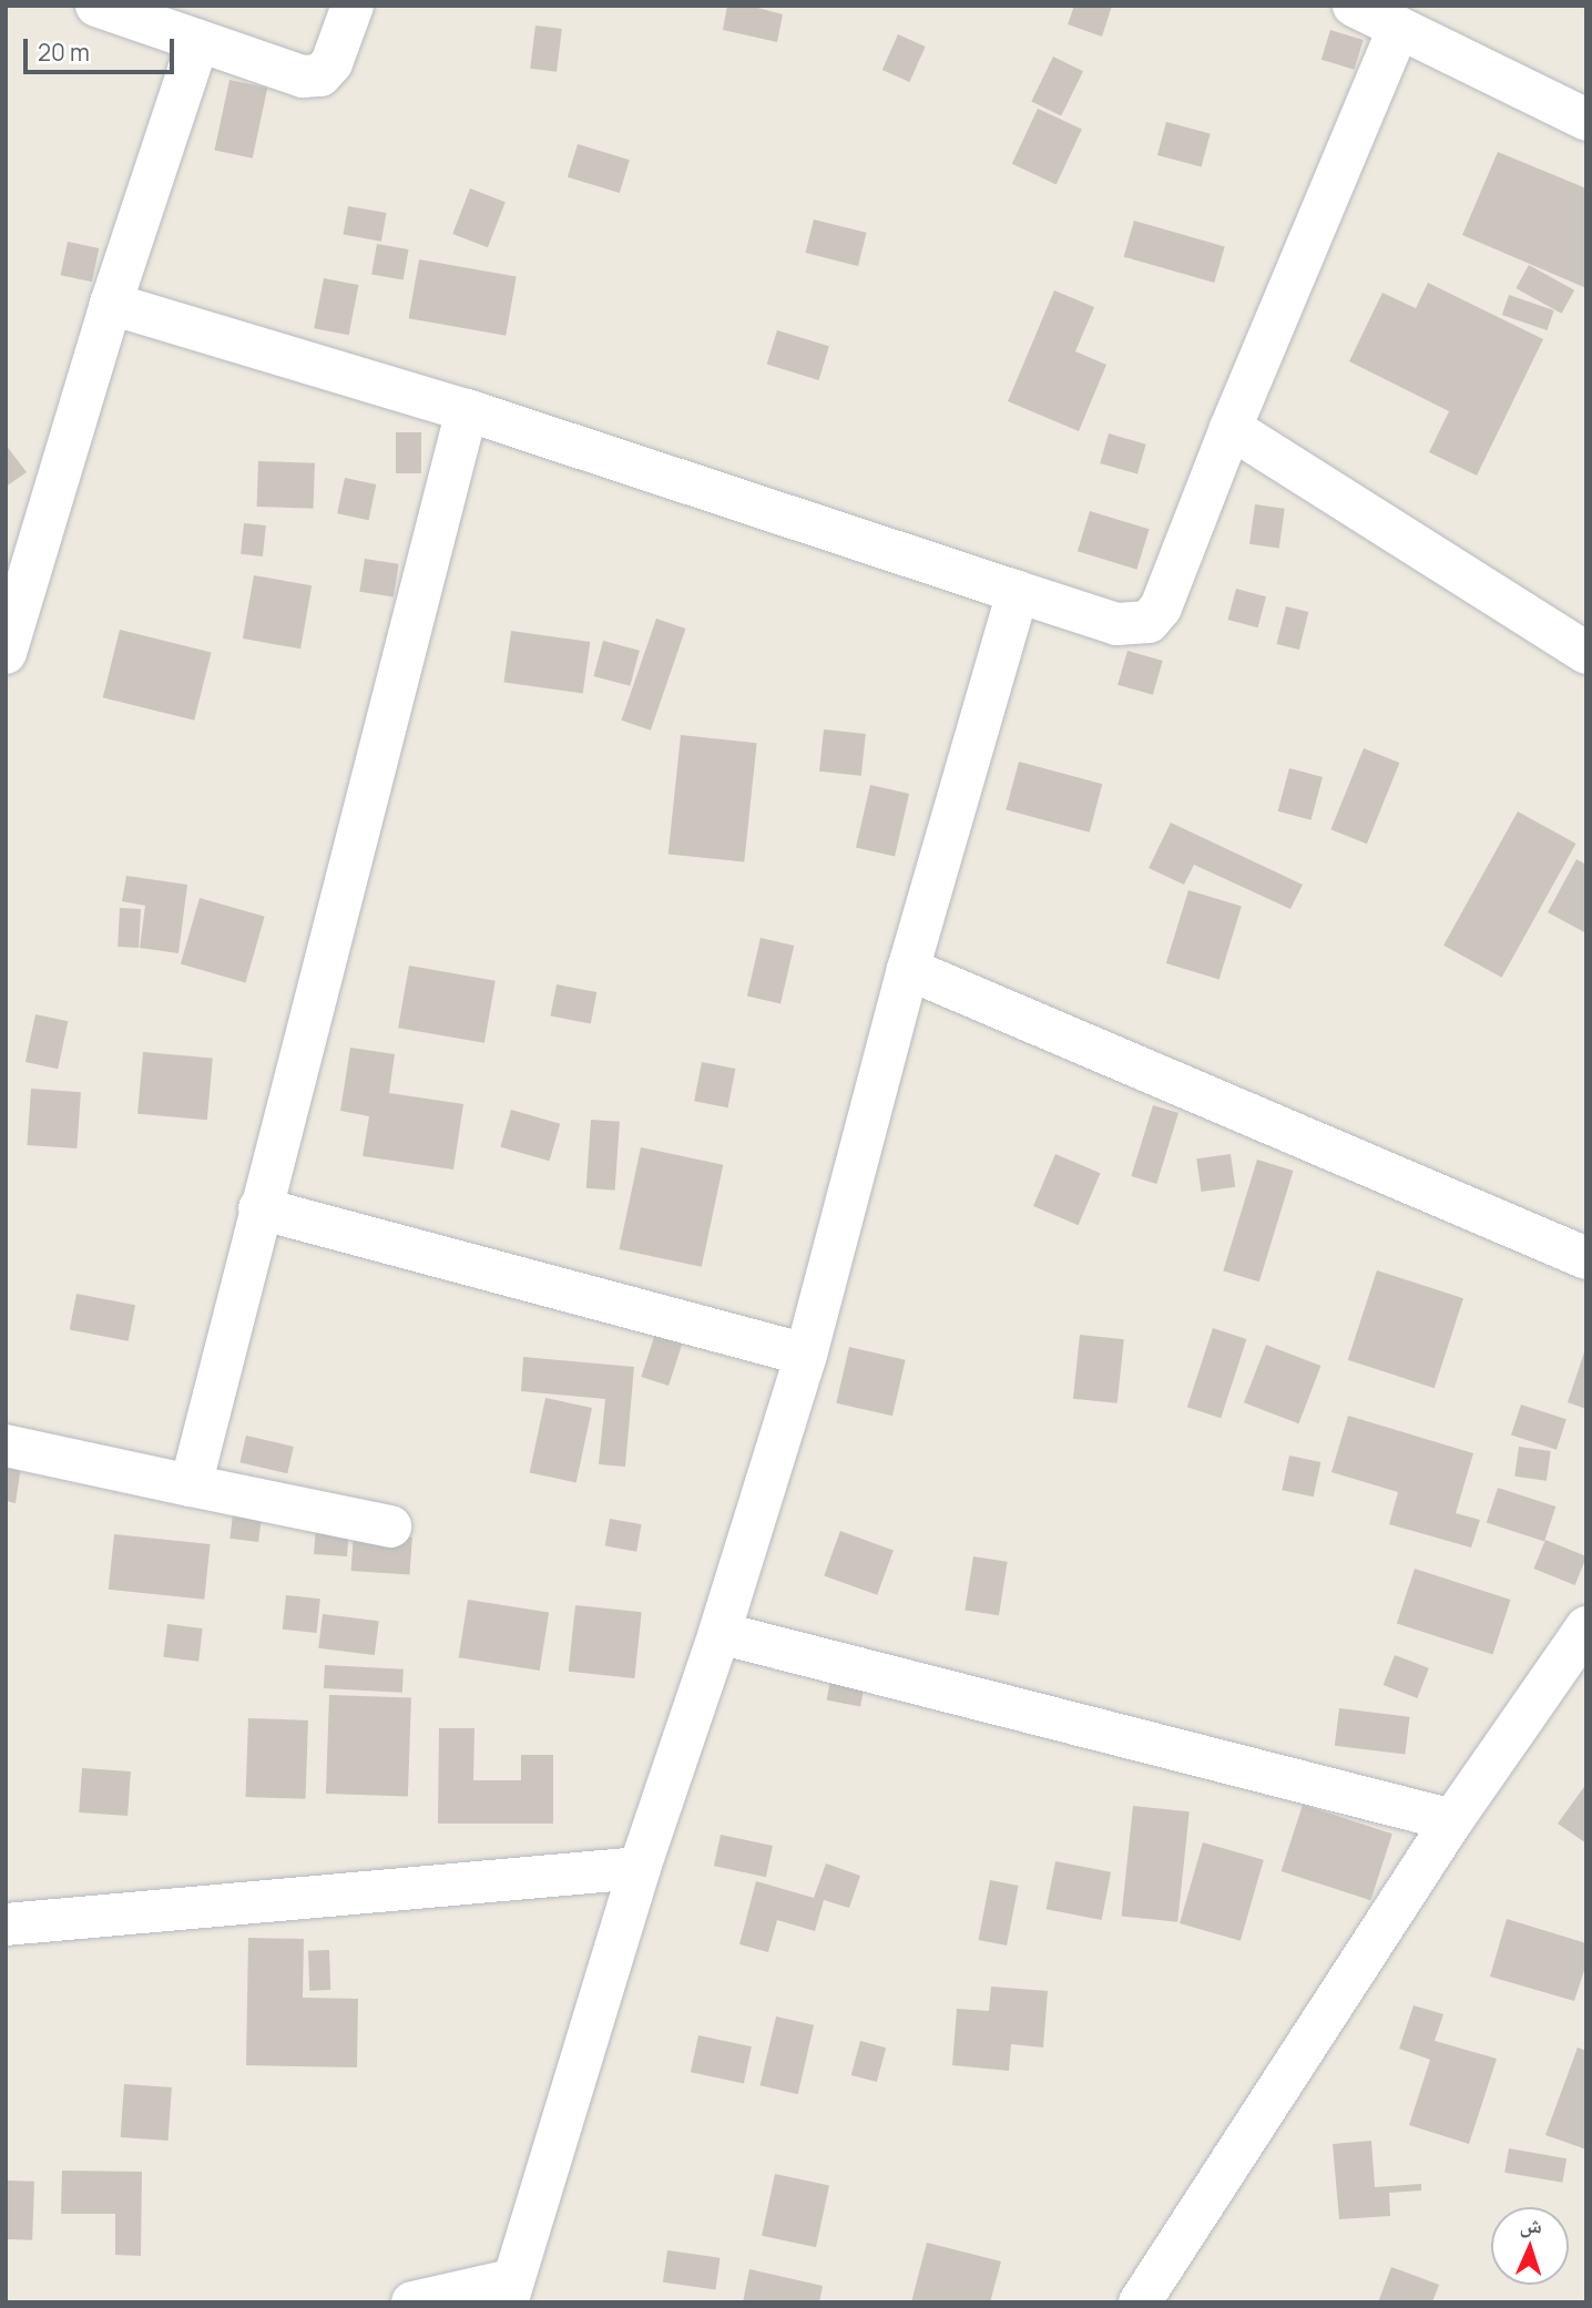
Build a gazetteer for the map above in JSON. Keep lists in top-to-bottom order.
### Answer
{
  "scale_bar": "20 m",
  "north": "top"
}
